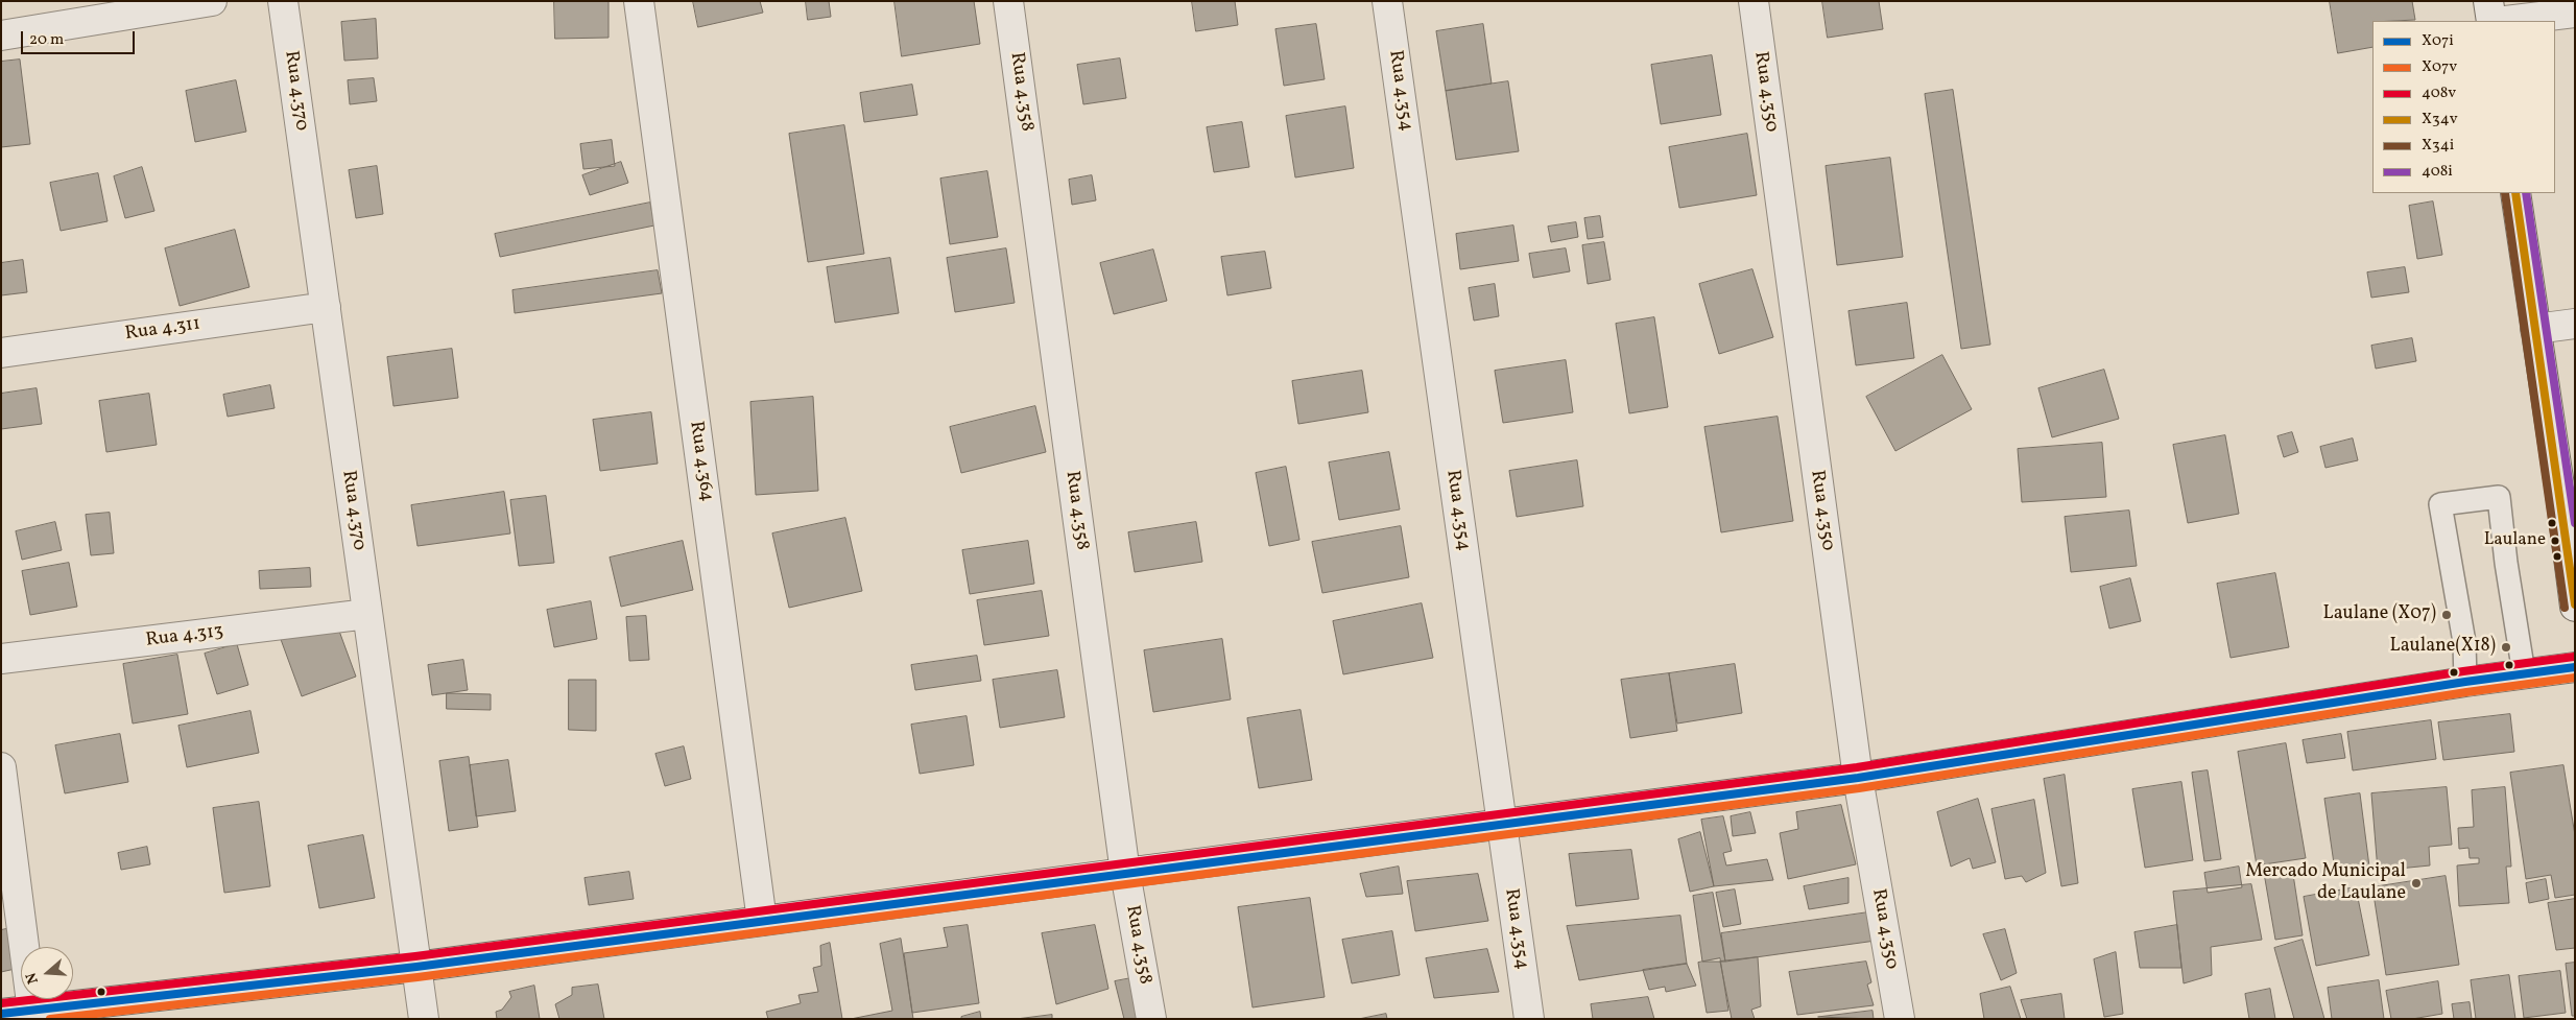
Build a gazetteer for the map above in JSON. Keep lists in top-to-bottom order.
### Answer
{
  "streets": {
    "street": [
      "Rua 4.370",
      "Rua 4.354",
      "Rua 4.358",
      "Rua 4.350",
      "Rua 4.311",
      "Rua 4.364",
      "Rua 4.313"
    ]
  },
  "crossings": [
    ["Rua 4.370", "Rua 4.311"],
    ["Rua 4.370", "Rua 4.313"]
  ],
  "places": [
    "Laulane",
    "Laulane (X07)",
    "Laulane(X18)",
    "Mercado Municipal de Laulane"
  ],
  "lines": [
    "transit line X34v",
    "transit line X34i",
    "transit line 408i",
    "transit line 408v",
    "transit line X07i",
    "transit line X07v"
  ],
  "legend": [
    "X07i",
    "X07v",
    "408v",
    "X34v",
    "X34i",
    "408i"
  ],
  "scale_bar": "20 m",
  "north": "left"
}
